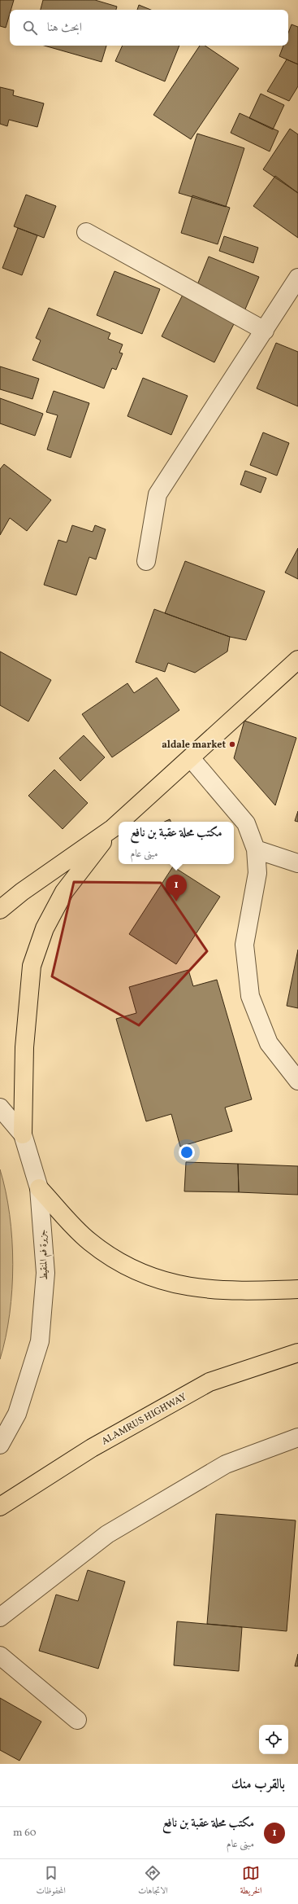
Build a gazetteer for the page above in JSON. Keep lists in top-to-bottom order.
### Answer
{
  "streets": {
    "main road": ["ALAMRUS HIGHWAY"],
    "street": ["جزيرة فم المنقيط"]
  },
  "places": ["aldale market"],
  "page": {
    "search": "ابحث هنا",
    "popup": ["مكتب محلة عقبة بن نافع", "مبنى عام"],
    "pins": "1",
    "heading": "بالقرب منك",
    "list": [
      {
        "mark": "1",
        "name": "مكتب محلة عقبة بن نافع",
        "note": "مبنى عام",
        "value": "60 m"
      }
    ],
    "nav": ["الخريطة", "الاتجاهات", "المحفوظات"]
  }
}
